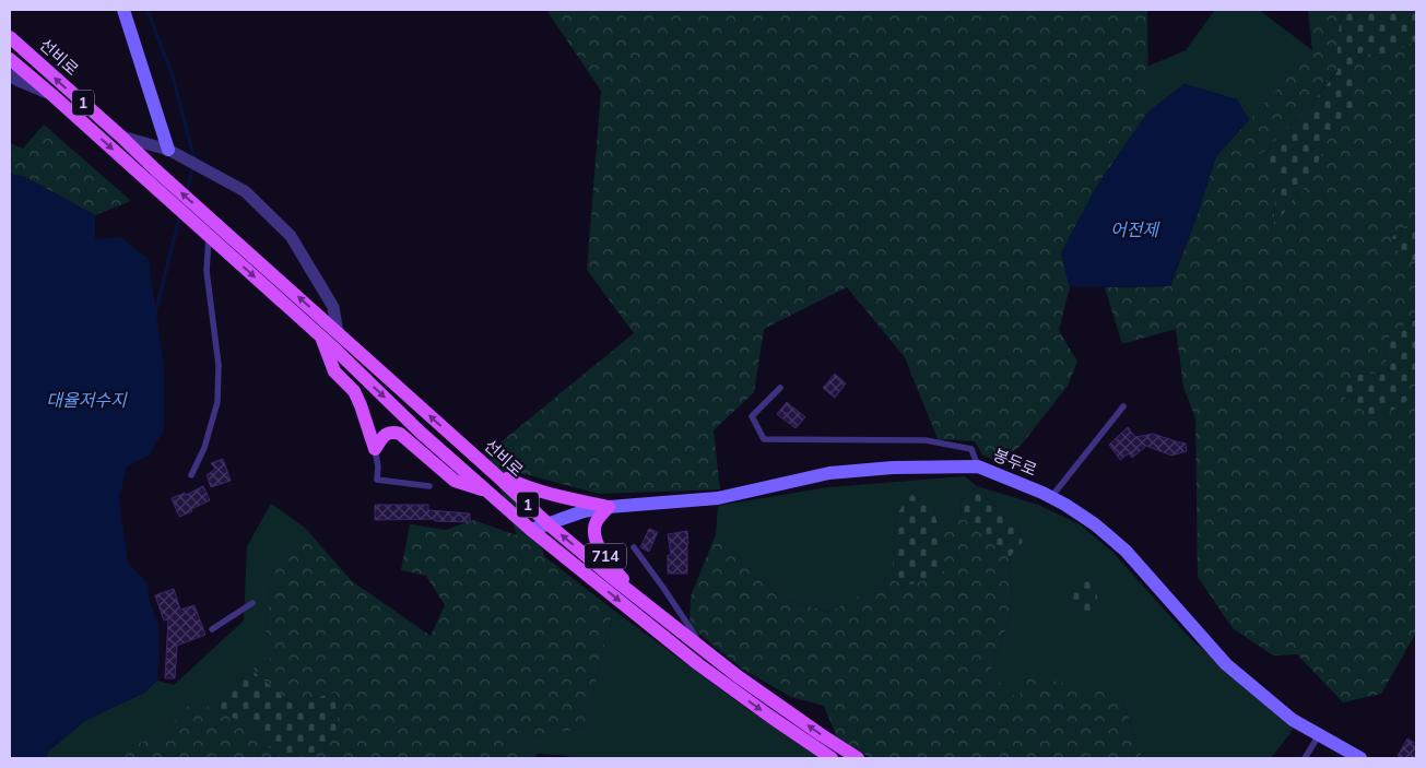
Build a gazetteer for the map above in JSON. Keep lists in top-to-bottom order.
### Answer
{
  "streets": {
    "main road": [
      "선비로",
      "1",
      "봉두로",
      "714"
    ]
  },
  "crossings": [
    ["선비로", "1"],
    ["선비로", "봉두로"],
    ["선비로", "714"],
    ["1", "봉두로"],
    ["봉두로", "714"]
  ],
  "water": ["어전제", "대율저수지"]
}
